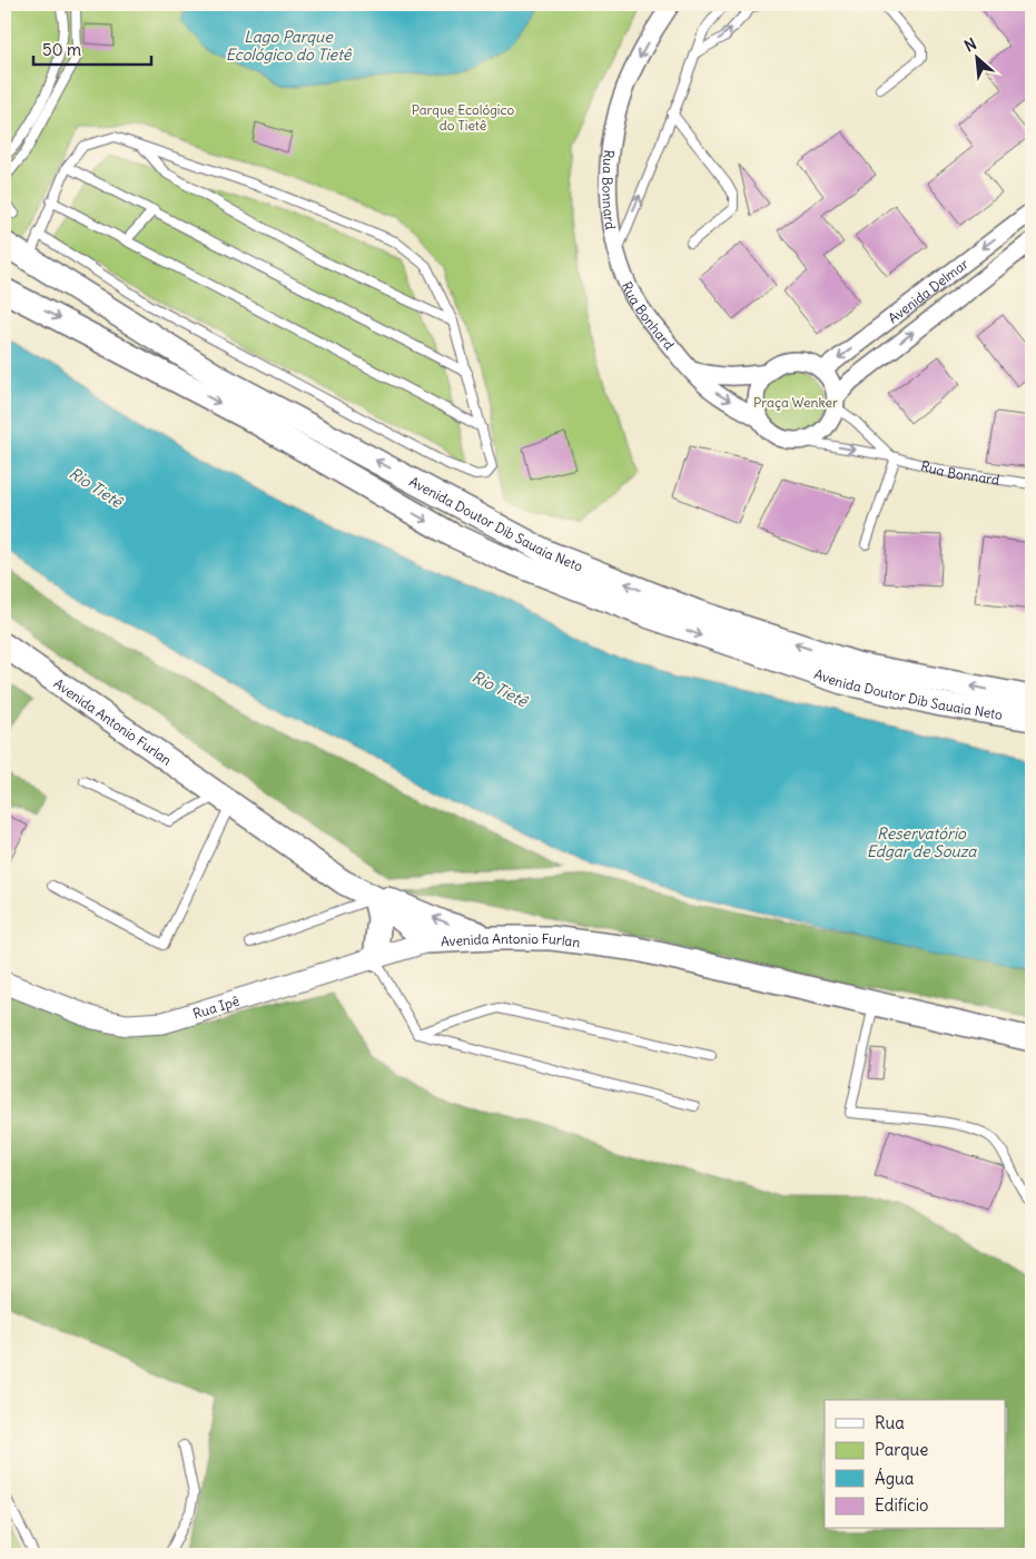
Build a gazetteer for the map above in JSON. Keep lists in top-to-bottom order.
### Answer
{
  "streets": {
    "main road": ["Avenida Doutor Dib Sauaia Neto", "Avenida Antonio Furlan"],
    "street": [
      "Rua Bonnard",
      "Avenida Delmar",
      "Rua Bonhard",
      "Rua Ipê"
    ]
  },
  "crossings": [
    ["Rua Bonnard", "Avenida Delmar"],
    ["Rua Bonnard", "Rua Bonhard"],
    ["Avenida Delmar", "Rua Bonhard"],
    ["Avenida Antonio Furlan", "Rua Ipê"]
  ],
  "one_way": ["Rua Bonhard"],
  "water": ["Lago Parque Ecológico do Tietê", "Rio Tietê", "Reservatório Edgar de Souza"],
  "parks": ["Parque Ecológico do Tietê", "Praça Wenker"],
  "legend": [
    "Rua",
    "Parque",
    "Água",
    "Edifício"
  ],
  "scale_bar": "50 m",
  "north": "top left"
}
